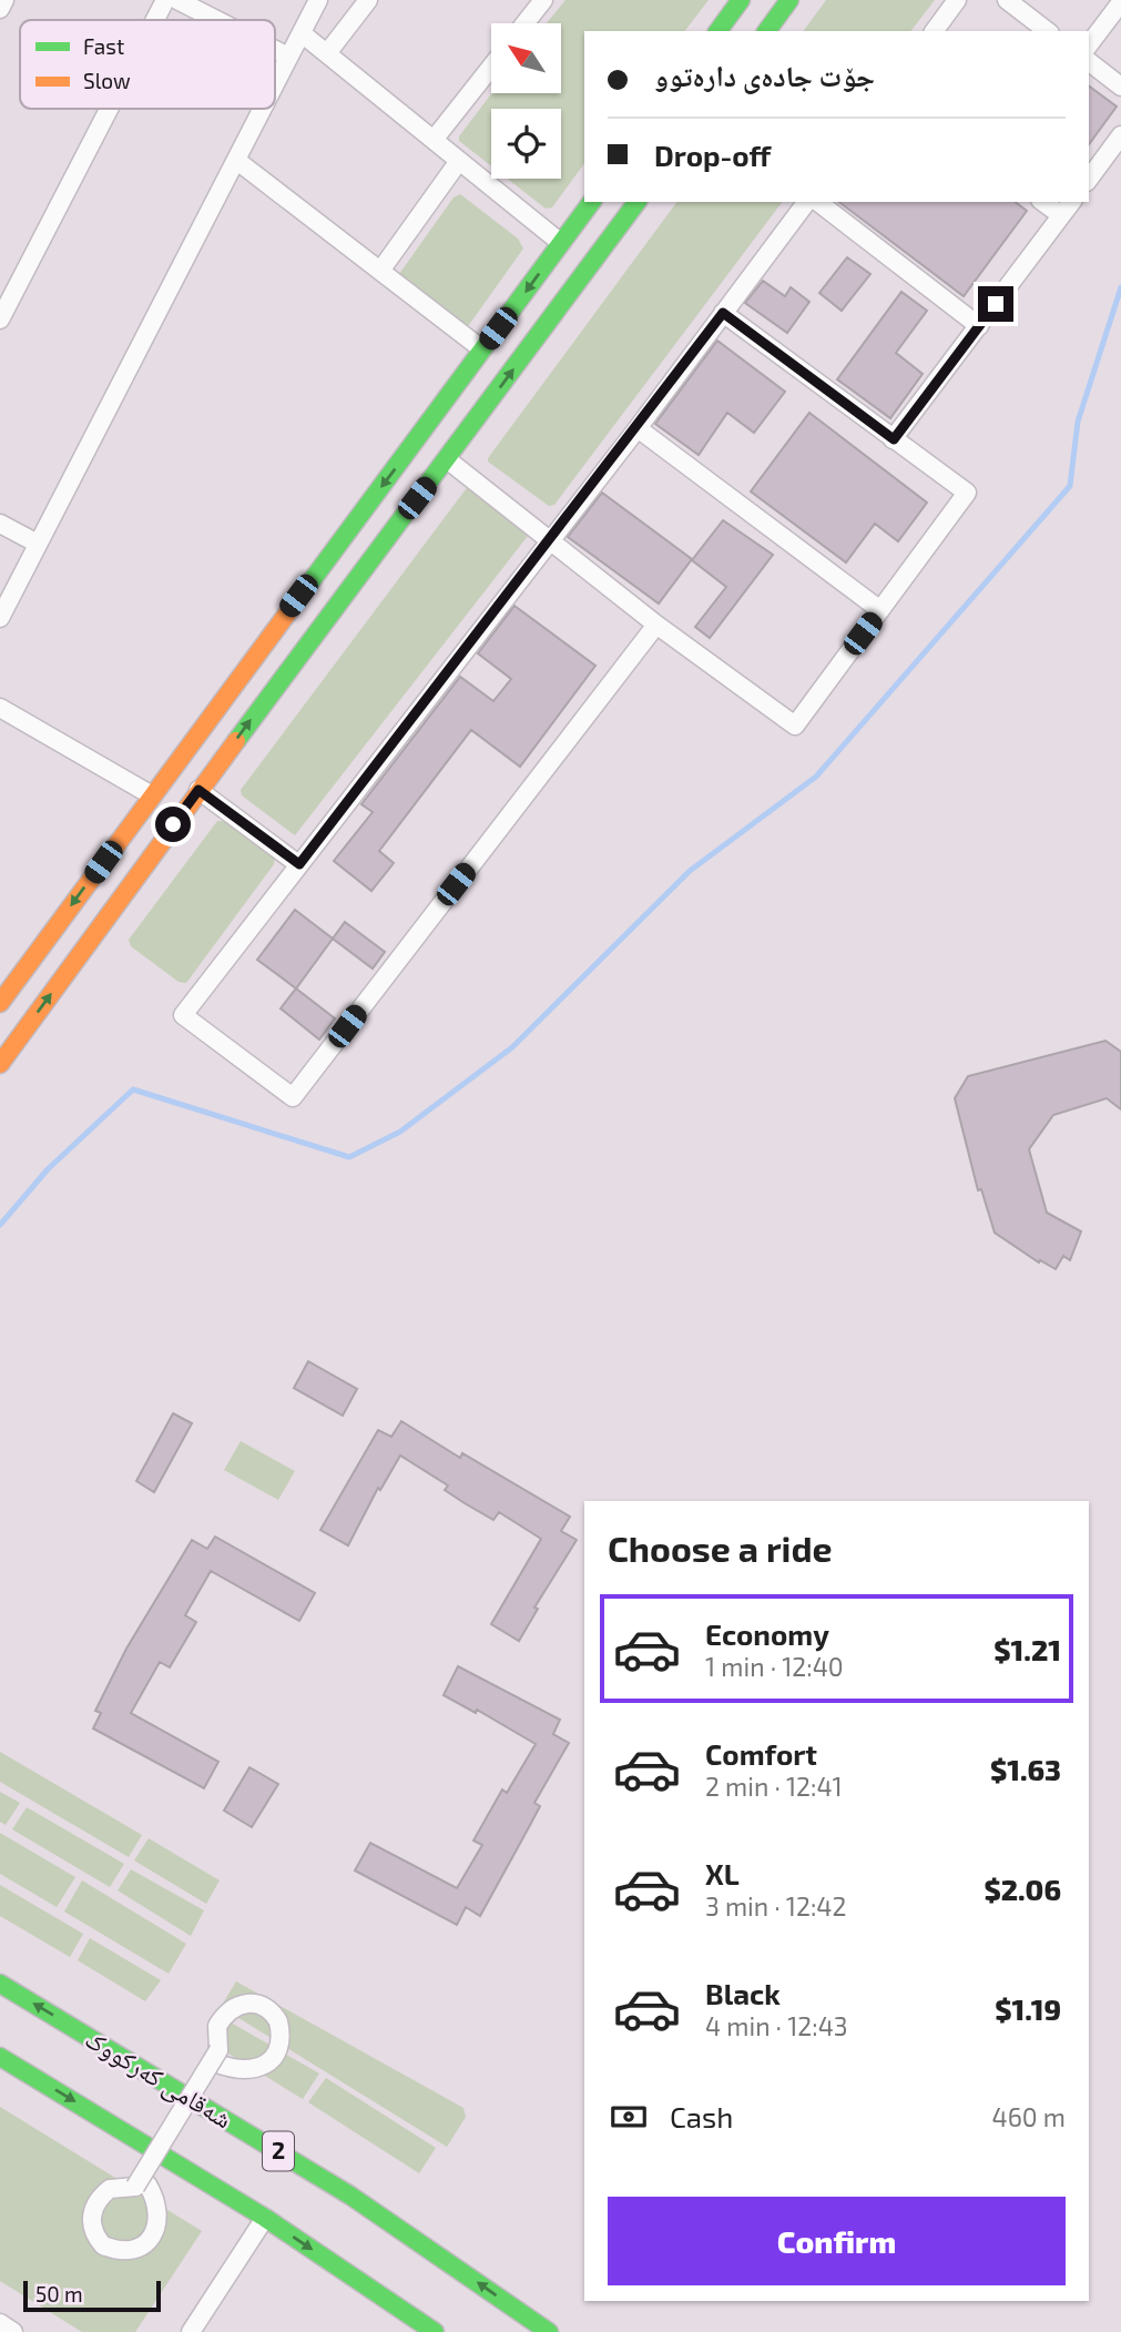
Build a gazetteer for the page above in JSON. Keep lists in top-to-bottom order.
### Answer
{
  "streets": {
    "main road": ["شەقامی کەرکووک", "2"]
  },
  "legend": ["Fast", "Slow"],
  "scale_bar": "50 m",
  "north": "top left",
  "page": {
    "banner": ["جۆت جادەی دارەتوو", "Drop-off"],
    "heading": "Choose a ride",
    "list": [
      {
        "name": "Economy",
        "note": "1 min · 12:40",
        "value": "$1.21"
      },
      {
        "name": "Comfort",
        "note": "2 min · 12:41",
        "value": "$1.63"
      },
      {
        "name": "XL",
        "note": "3 min · 12:42",
        "value": "$2.06"
      },
      {
        "name": "Black",
        "note": "4 min · 12:43",
        "value": "$1.19"
      }
    ],
    "pay": ["Cash", "460 m"],
    "buttons": "Confirm",
    "scale": "50 m"
  }
}
